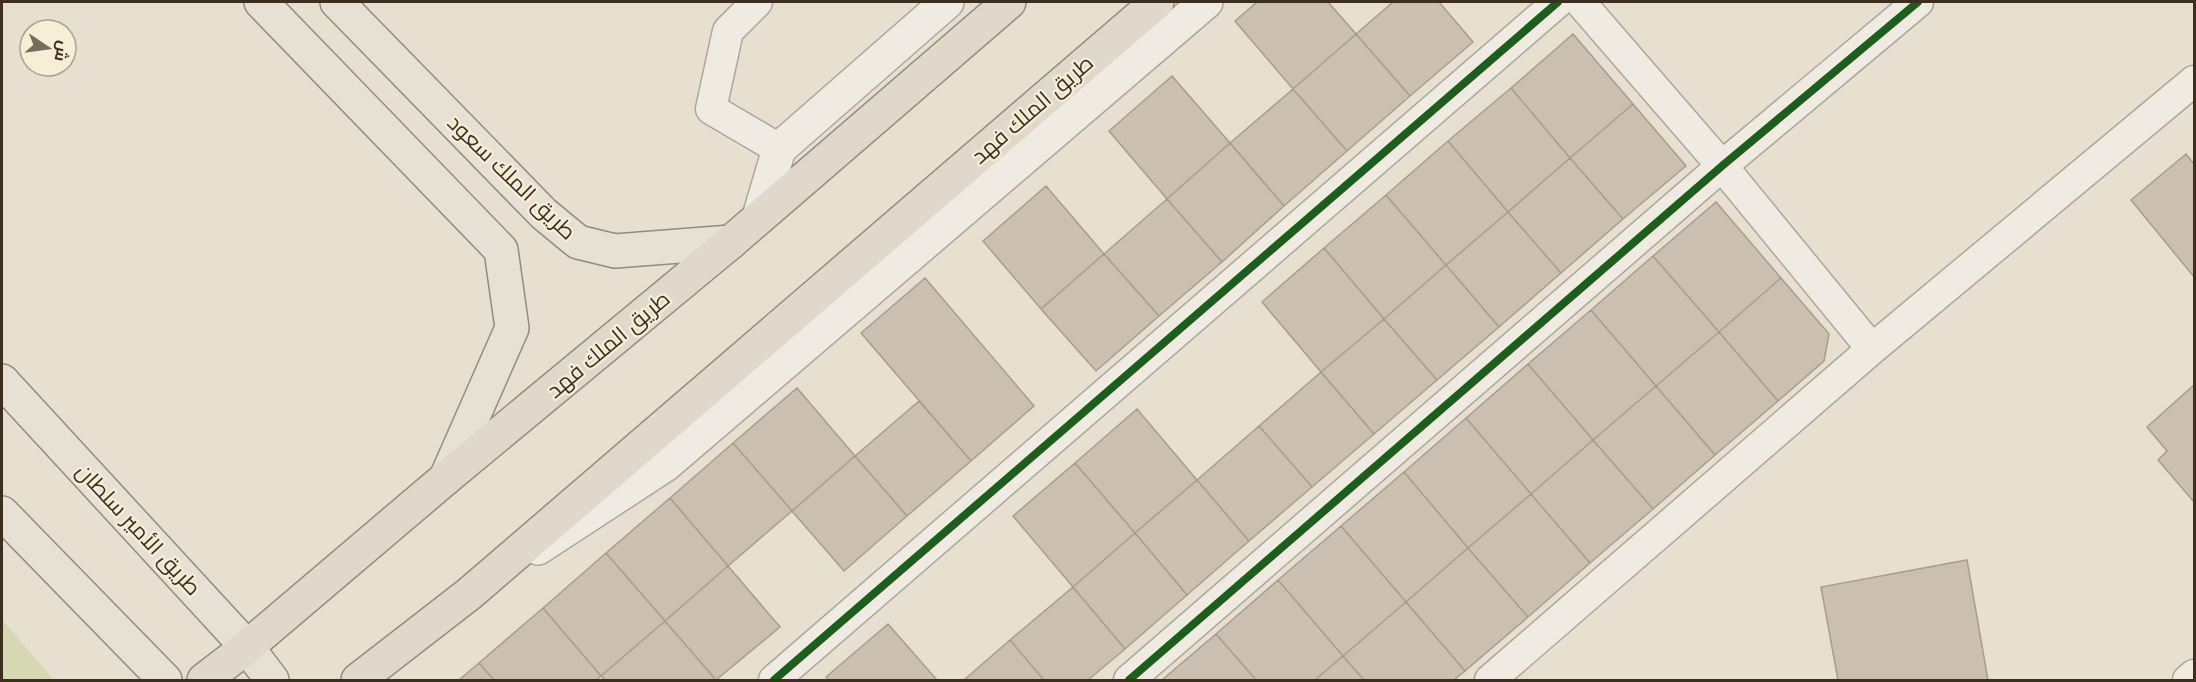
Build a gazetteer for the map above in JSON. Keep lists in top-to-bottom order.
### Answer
{
  "streets": {
    "highway": ["طريق الملك فهد"],
    "main road": ["طريق الملك سعود", "طريق الأمير سلطان"]
  },
  "crossings": [
    ["طريق الملك فهد", "طريق الملك سعود"],
    ["طريق الملك فهد", "طريق الأمير سلطان"]
  ],
  "north": "right"
}
